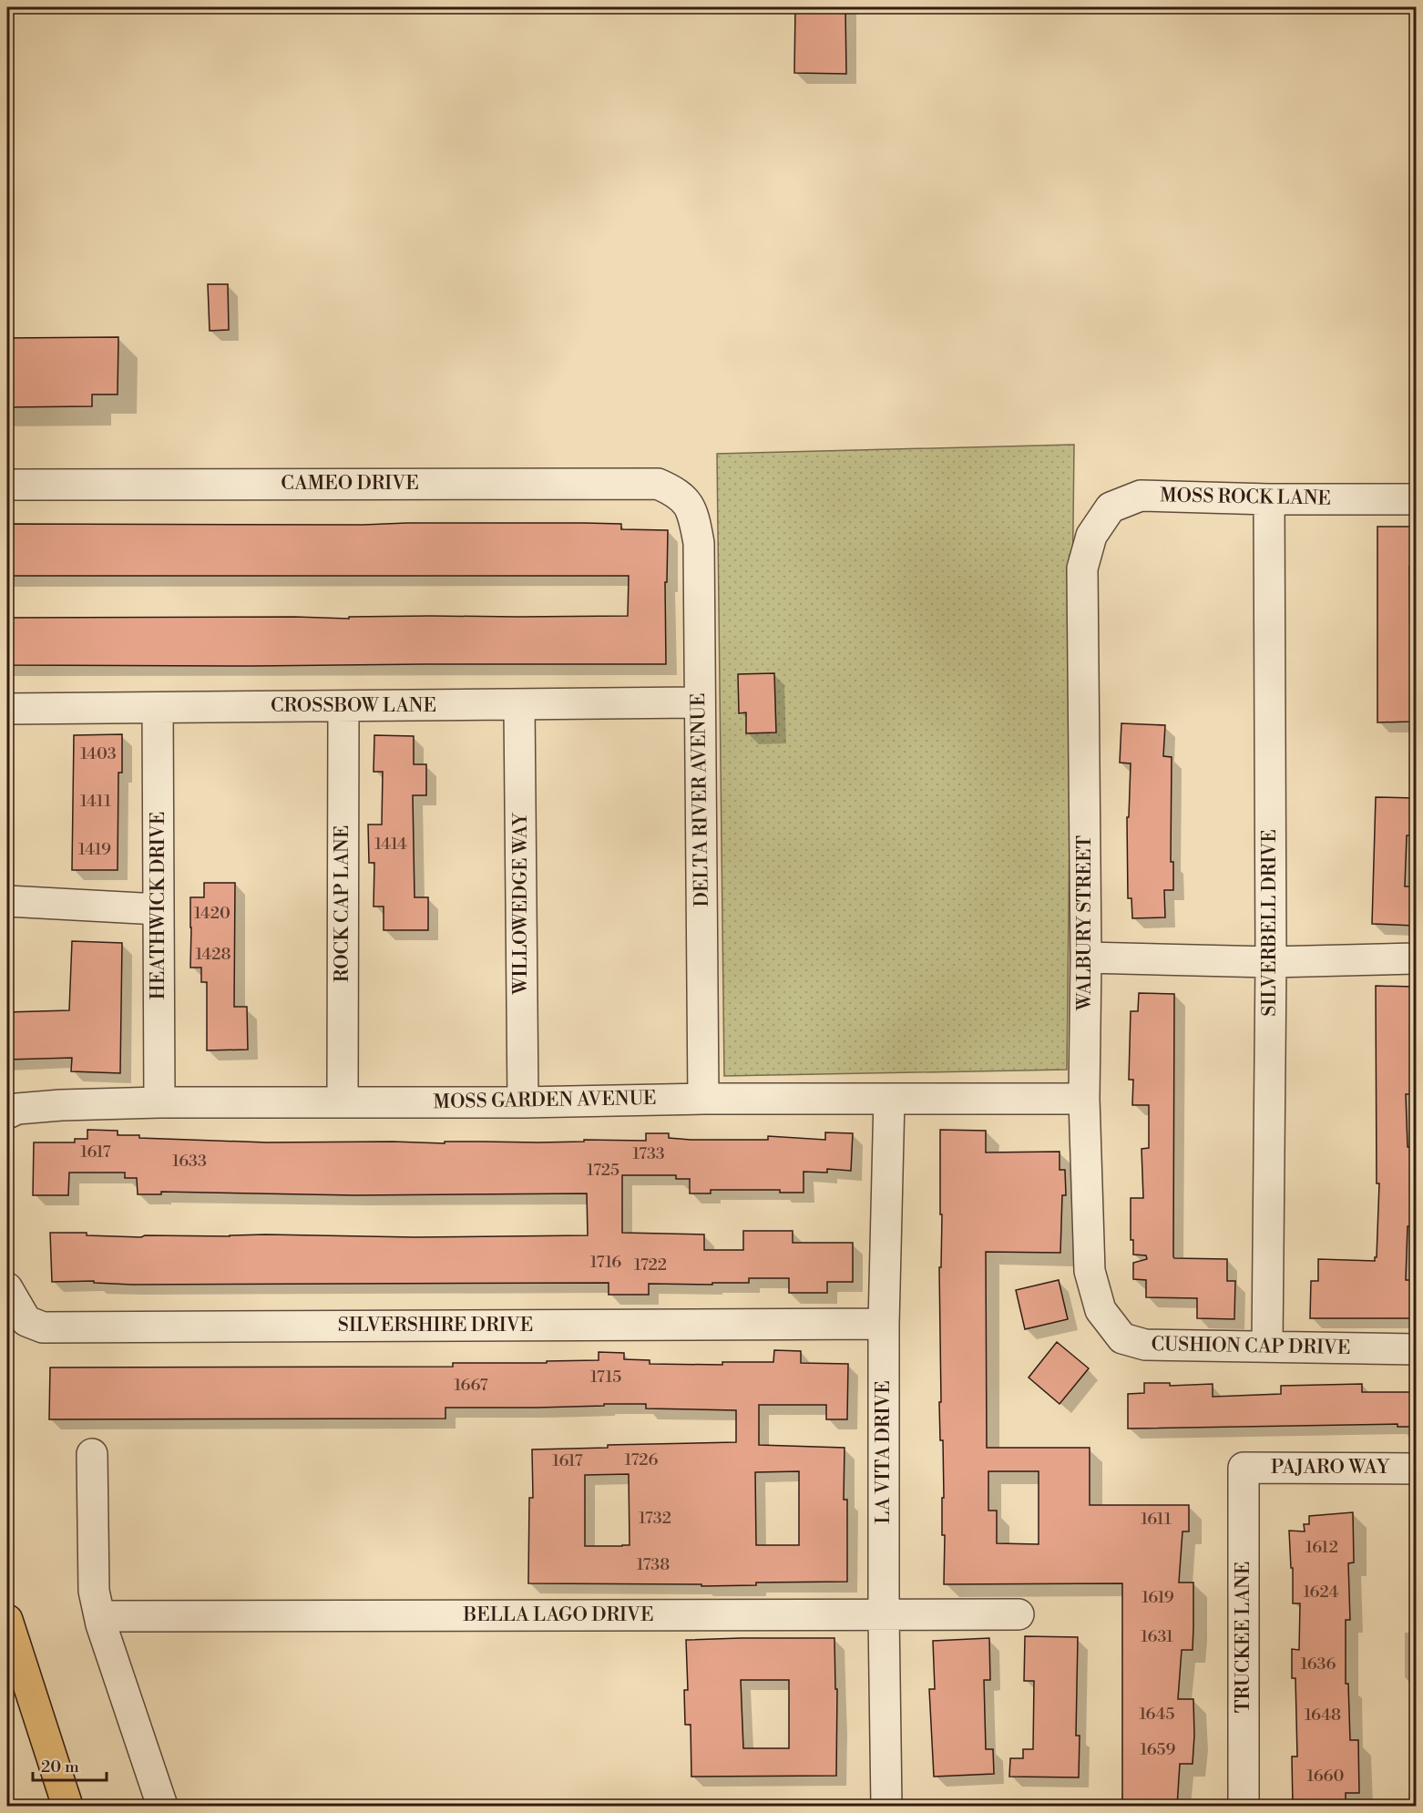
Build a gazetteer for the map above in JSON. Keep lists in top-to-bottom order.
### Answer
{
  "streets": {
    "street": [
      "CAMEO DRIVE",
      "MOSS ROCK LANE",
      "CROSSBOW LANE",
      "DELTA RIVER AVENUE",
      "ROCK CAP LANE",
      "WILLOWEDGE WAY",
      "HEATHWICK DRIVE",
      "WALBURY STREET",
      "SILVERBELL DRIVE",
      "MOSS GARDEN AVENUE",
      "SILVERSHIRE DRIVE",
      "CUSHION CAP DRIVE",
      "LA VITA DRIVE",
      "PAJARO WAY",
      "BELLA LAGO DRIVE",
      "TRUCKEE LANE"
    ]
  },
  "crossings": [
    ["CAMEO DRIVE", "DELTA RIVER AVENUE"],
    ["MOSS ROCK LANE", "WALBURY STREET"],
    ["MOSS ROCK LANE", "SILVERBELL DRIVE"],
    ["CROSSBOW LANE", "DELTA RIVER AVENUE"],
    ["CROSSBOW LANE", "ROCK CAP LANE"],
    ["CROSSBOW LANE", "WILLOWEDGE WAY"],
    ["CROSSBOW LANE", "HEATHWICK DRIVE"],
    ["DELTA RIVER AVENUE", "MOSS GARDEN AVENUE"],
    ["ROCK CAP LANE", "MOSS GARDEN AVENUE"],
    ["WILLOWEDGE WAY", "MOSS GARDEN AVENUE"],
    ["HEATHWICK DRIVE", "MOSS GARDEN AVENUE"],
    ["WALBURY STREET", "MOSS GARDEN AVENUE"],
    ["WALBURY STREET", "CUSHION CAP DRIVE"],
    ["SILVERBELL DRIVE", "CUSHION CAP DRIVE"],
    ["MOSS GARDEN AVENUE", "LA VITA DRIVE"],
    ["SILVERSHIRE DRIVE", "LA VITA DRIVE"],
    ["LA VITA DRIVE", "BELLA LAGO DRIVE"],
    ["PAJARO WAY", "TRUCKEE LANE"]
  ],
  "house_numbers": [
    "1403",
    "1411",
    "1414",
    "1419",
    "1420",
    "1428",
    "1617",
    "1733",
    "1633",
    "1725",
    "1716",
    "1722",
    "1715",
    "1667",
    "1726",
    "1617",
    "1732",
    "1611",
    "1612",
    "1738",
    "1624",
    "1619",
    "1631",
    "1636",
    "1645",
    "1648",
    "1659",
    "1660"
  ],
  "scale_bar": "20 m"
}
